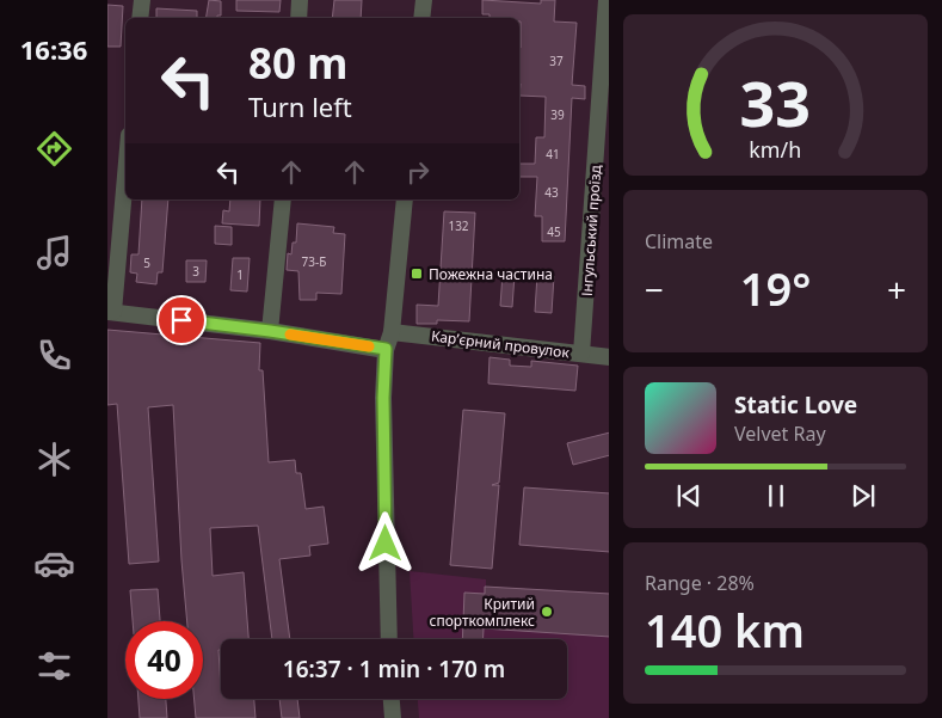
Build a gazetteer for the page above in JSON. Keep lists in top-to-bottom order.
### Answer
{
  "streets": {
    "street": ["Інгульський проїзд", "Карʼєрний провулок"]
  },
  "crossings": [
    ["Інгульський проїзд", "Карʼєрний провулок"]
  ],
  "places": {
    "transit": ["Пожежна частина"],
    "other": ["Критий спорткомплекс"]
  },
  "house_numbers": [
    "37",
    "39",
    "41",
    "43",
    "132",
    "45",
    "73-Б",
    "5",
    "3",
    "1"
  ],
  "page": {
    "tabs": "16:36",
    "turn": ["80 m", "Turn left"],
    "tile": [
      "Climate",
      ["Range · 28%", "140 km"]
    ],
    "heat": ["−", "19°", "+"],
    "song": ["Static Love", "Velvet Ray"],
    "limit": "40",
    "trip": "16:37 · 1 min · 170 m",
    "gauge": ["33", "km/h"]
  }
}
